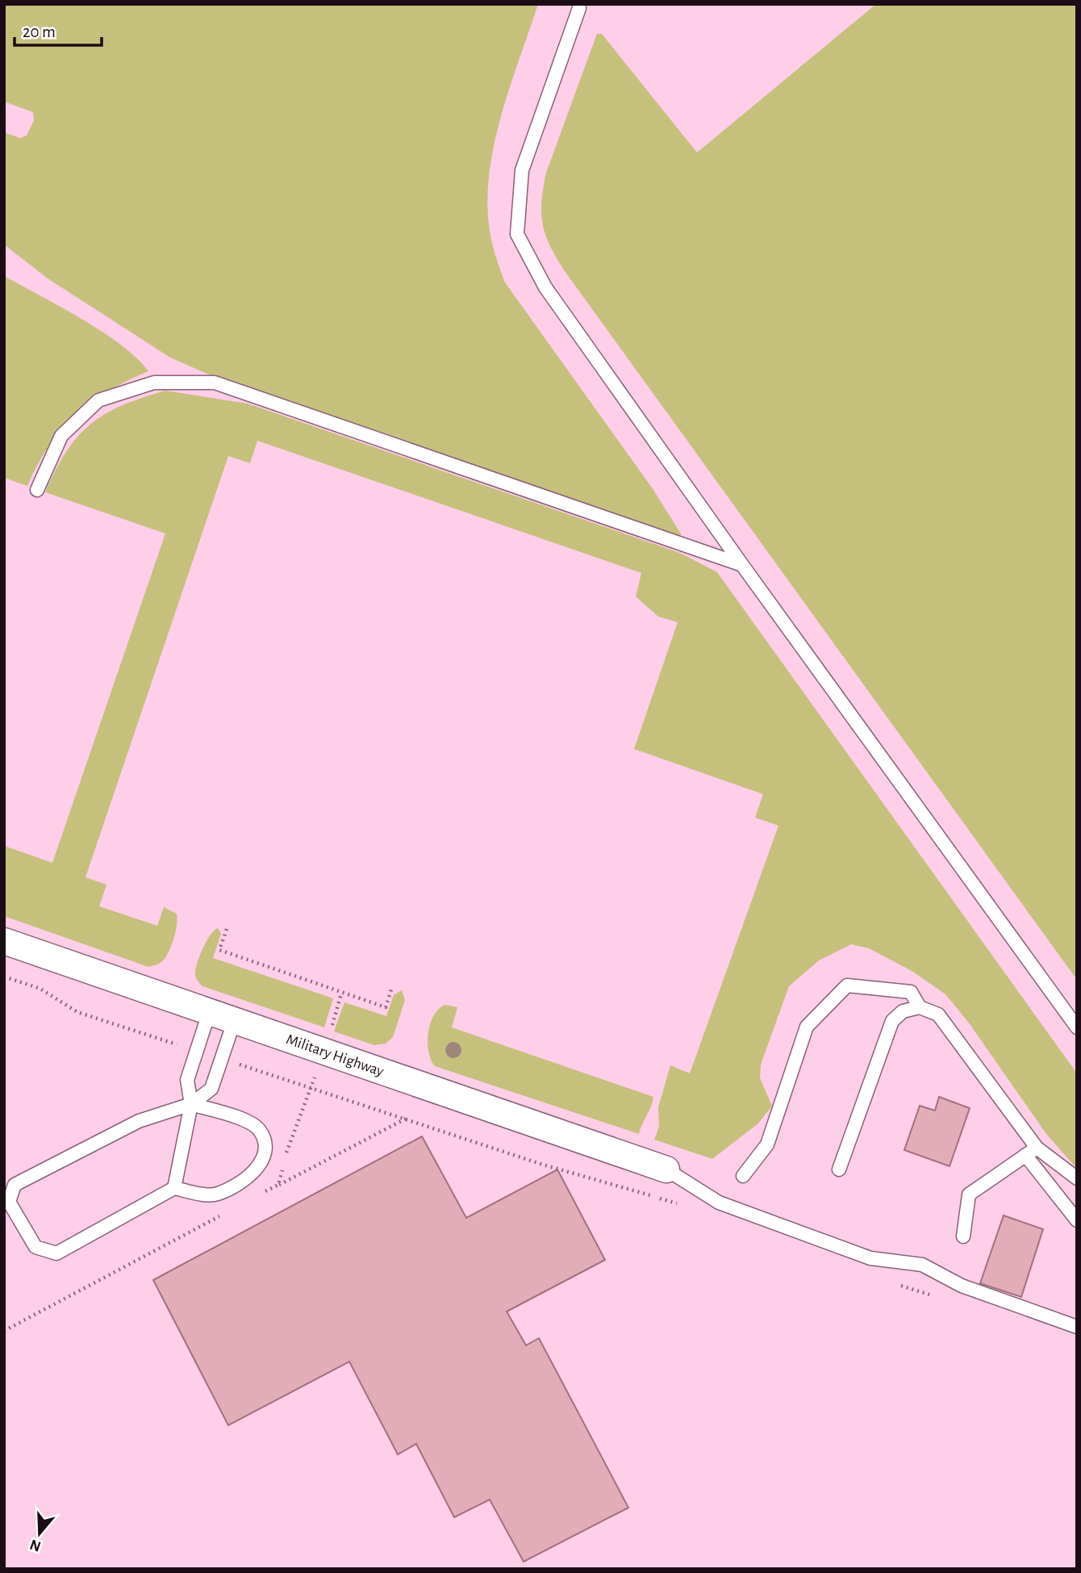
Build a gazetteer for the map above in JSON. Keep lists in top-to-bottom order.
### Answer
{
  "streets": {
    "street": ["Military Highway"]
  },
  "scale_bar": "20 m",
  "north": "bottom"
}
